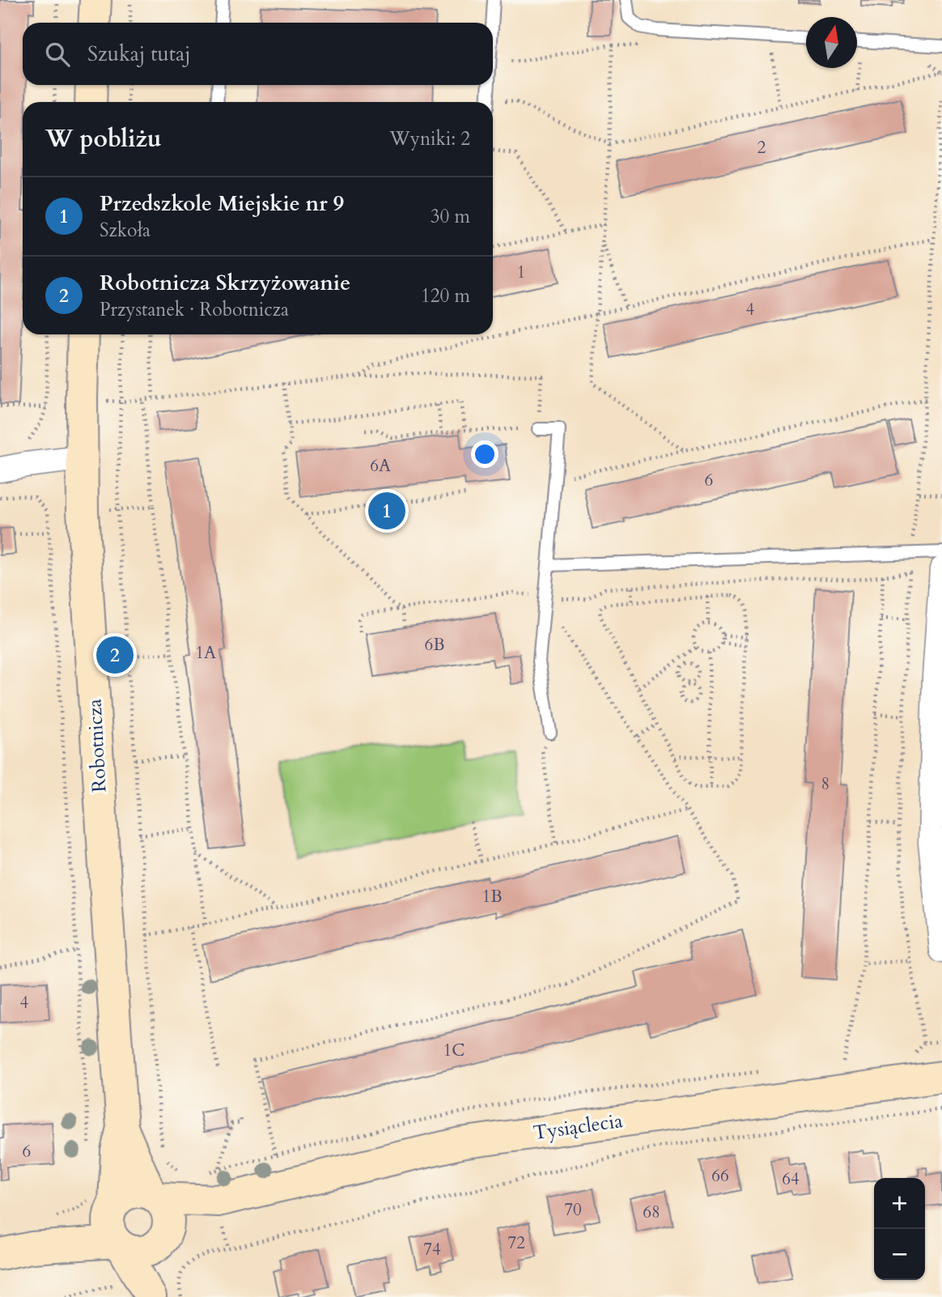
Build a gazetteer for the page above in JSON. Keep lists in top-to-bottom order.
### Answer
{
  "streets": {
    "street": ["Robotnicza", "Tysiąclecia"]
  },
  "crossings": [
    ["Robotnicza", "Tysiąclecia"]
  ],
  "house_numbers": [
    "2",
    "1",
    "4",
    "6A",
    "6",
    "6B",
    "1A",
    "8",
    "1B",
    "4",
    "1C",
    "6",
    "66",
    "64",
    "70",
    "68",
    "72",
    "74"
  ],
  "north": "top",
  "page": {
    "search": "Szukaj tutaj",
    "heading": ["W pobliżu", "Wyniki: 2"],
    "list": [
      {
        "mark": "1",
        "name": "Przedszkole Miejskie nr 9",
        "note": "Szkoła",
        "value": "30 m"
      },
      {
        "mark": "2",
        "name": "Robotnicza Skrzyżowanie",
        "note": "Przystanek · Robotnicza",
        "value": "120 m"
      }
    ],
    "pins": ["1", "2"],
    "map_buttons": ["+", "−"]
  }
}
